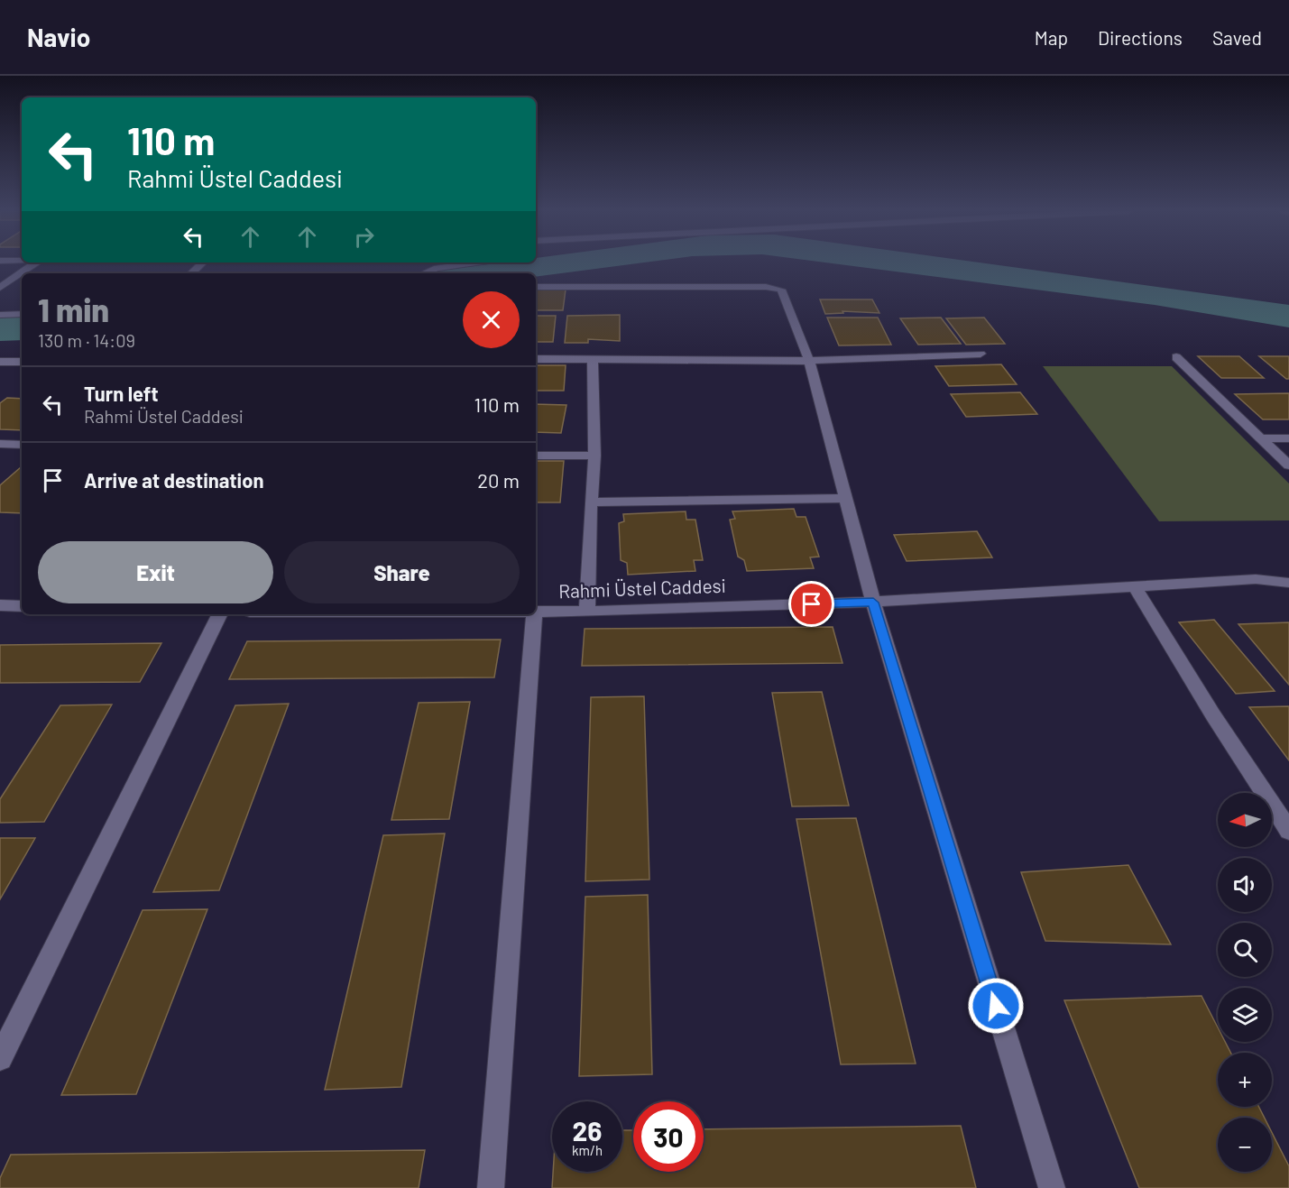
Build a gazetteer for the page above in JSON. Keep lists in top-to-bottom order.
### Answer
{
  "streets": {
    "street": ["Rahmi Üstel Caddesi"]
  },
  "north": "left",
  "page": {
    "header": "Navio",
    "nav": ["Map", "Directions", "Saved"],
    "turn": ["110 m", "Rahmi Üstel Caddesi"],
    "heading": ["1 min", "130 m · 14:09"],
    "list": [
      {
        "name": "Turn left",
        "note": "Rahmi Üstel Caddesi",
        "value": "110 m"
      },
      {
        "name": "Arrive at destination",
        "value": "20 m"
      }
    ],
    "buttons": ["Exit", "Share"],
    "map_buttons": ["+", "−"],
    "speed": "26 km/h",
    "limit": "30"
  }
}
